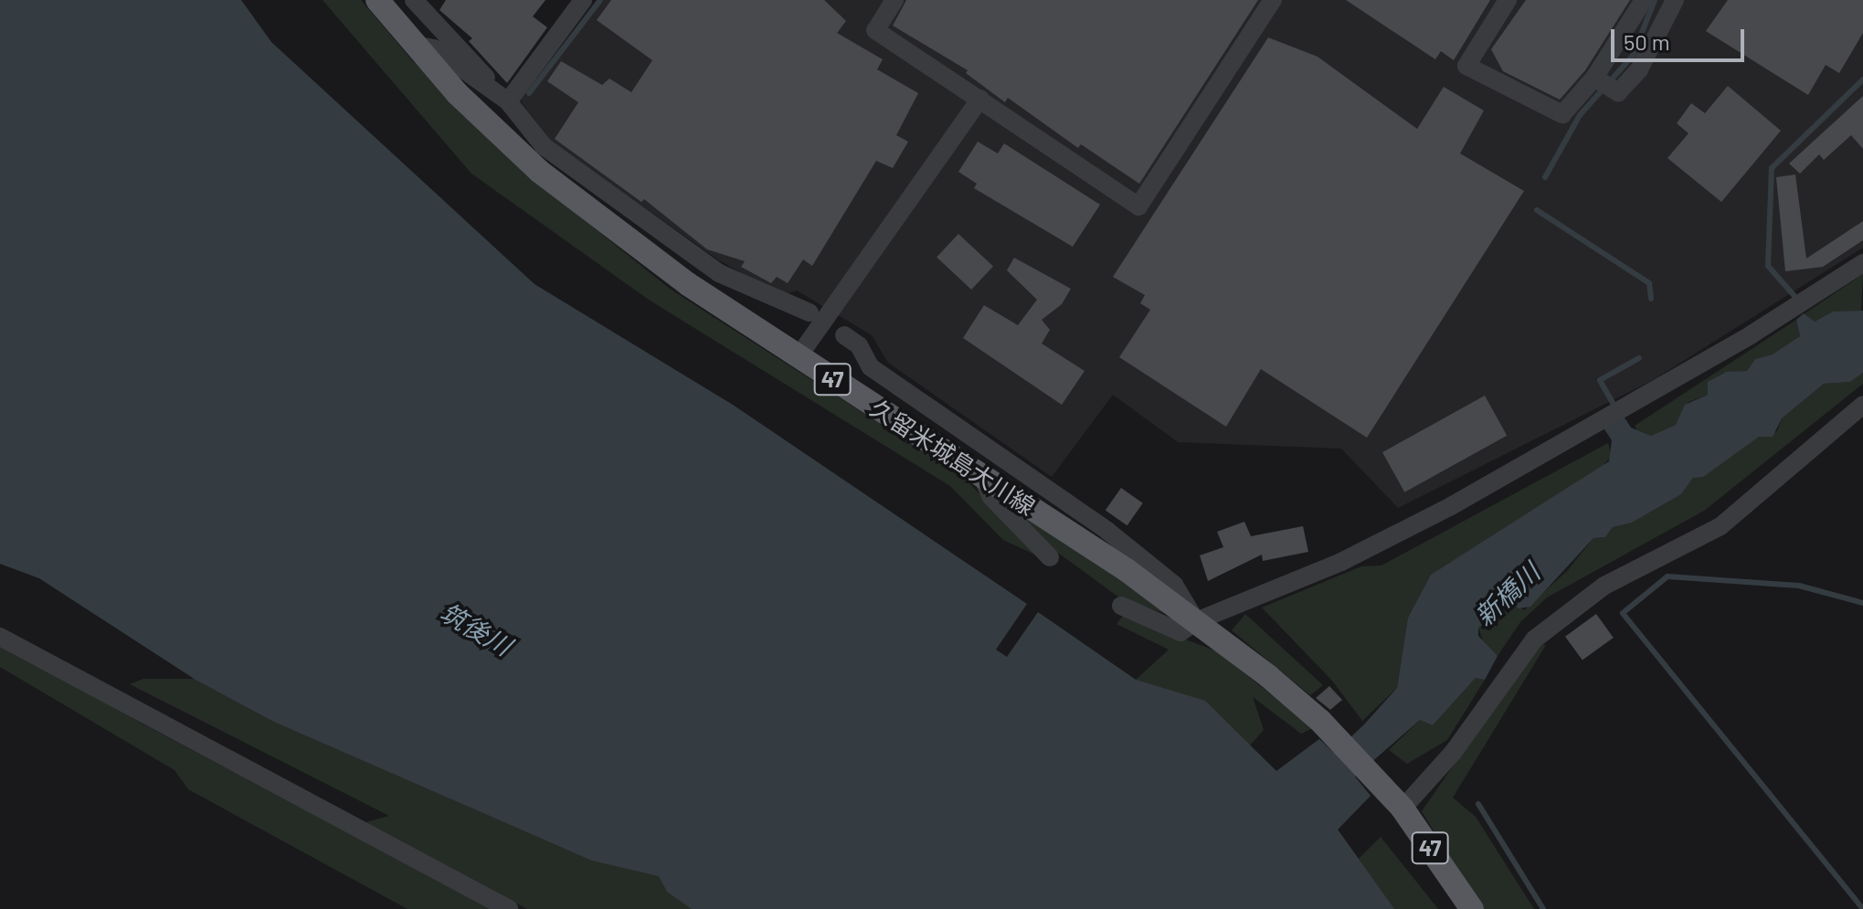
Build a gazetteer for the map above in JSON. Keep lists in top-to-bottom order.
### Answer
{
  "streets": {
    "main road": ["47", "久留米城島大川線"]
  },
  "water": ["新橋川", "筑後川"],
  "scale_bar": "50 m"
}
